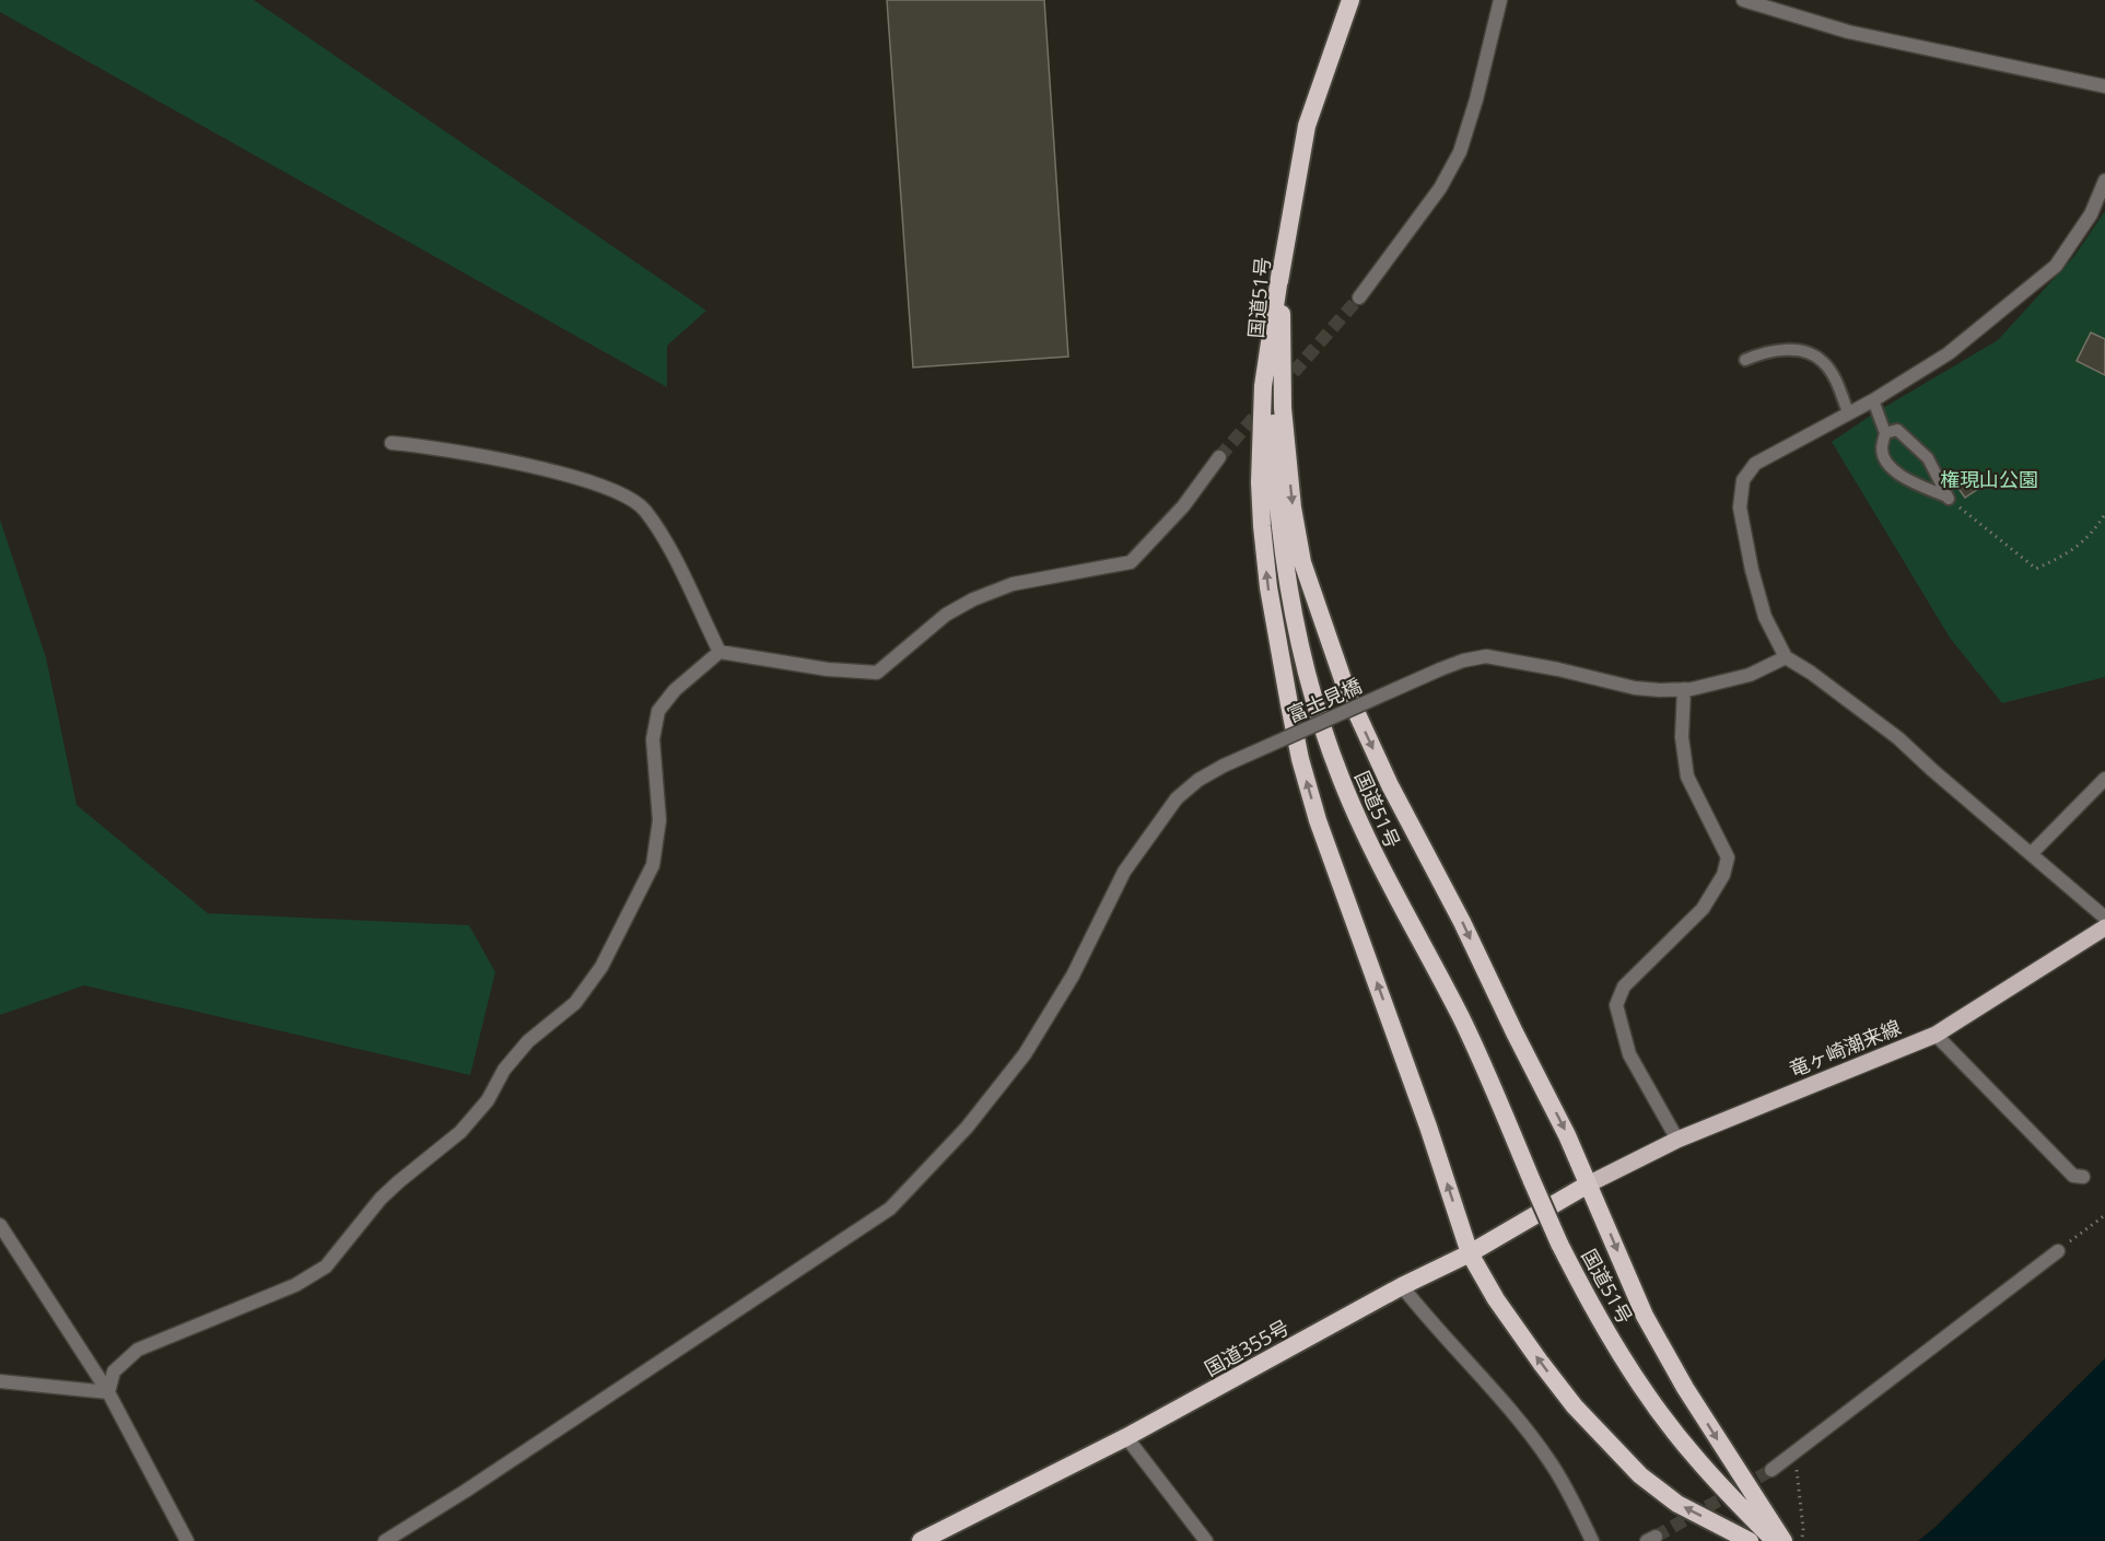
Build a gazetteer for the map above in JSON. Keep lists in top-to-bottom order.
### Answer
{
  "streets": {
    "highway": ["国道51号", "国道355号"],
    "main road": ["竜ヶ崎潮来線"],
    "street": ["富士見橋"]
  },
  "crossings": [
    ["竜ヶ崎潮来線", "国道355号"]
  ],
  "parks": ["権現山公園"]
}
